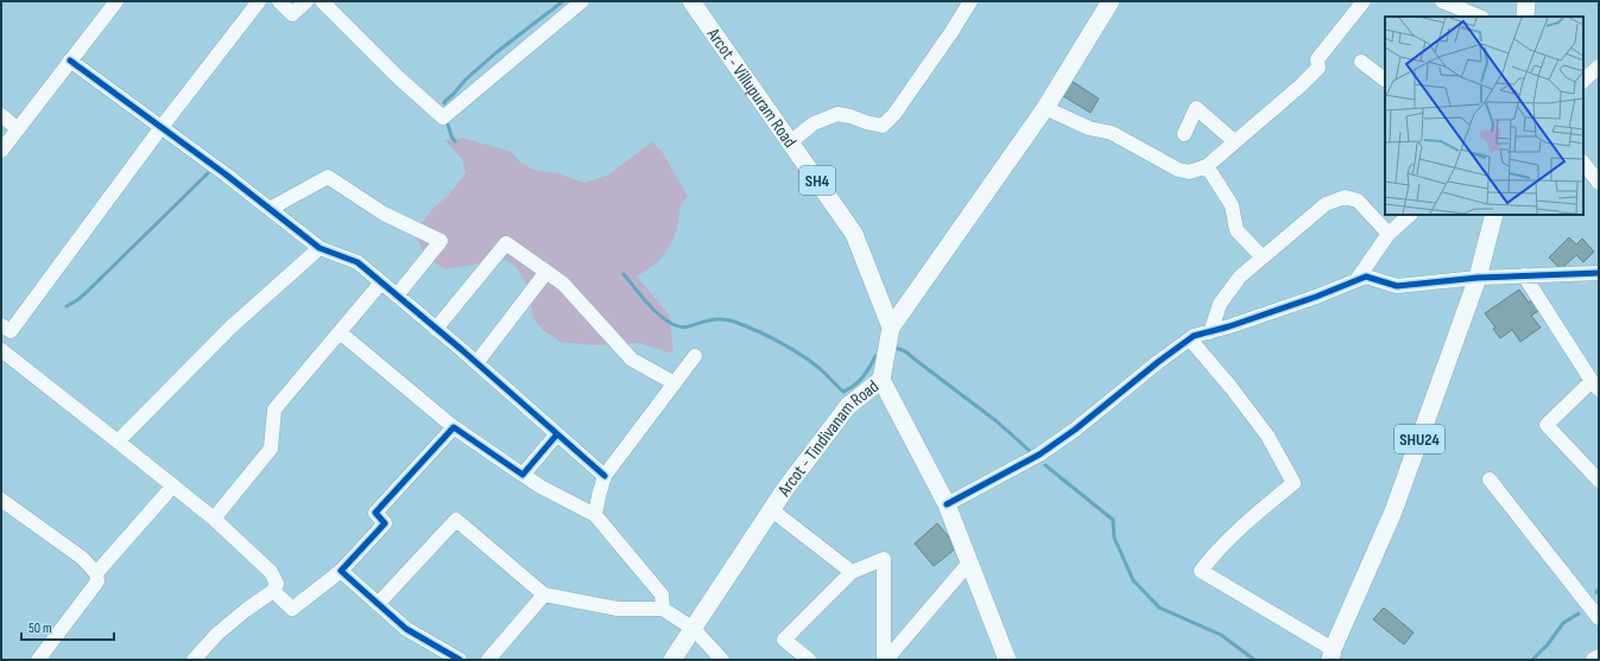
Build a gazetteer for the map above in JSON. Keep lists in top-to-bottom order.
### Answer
{
  "streets": {
    "main road": [
      "Arcot - Villupuram Road",
      "SH4",
      "SHU24",
      "Arcot - Tindivanam Road"
    ]
  },
  "scale_bar": "50 m"
}
